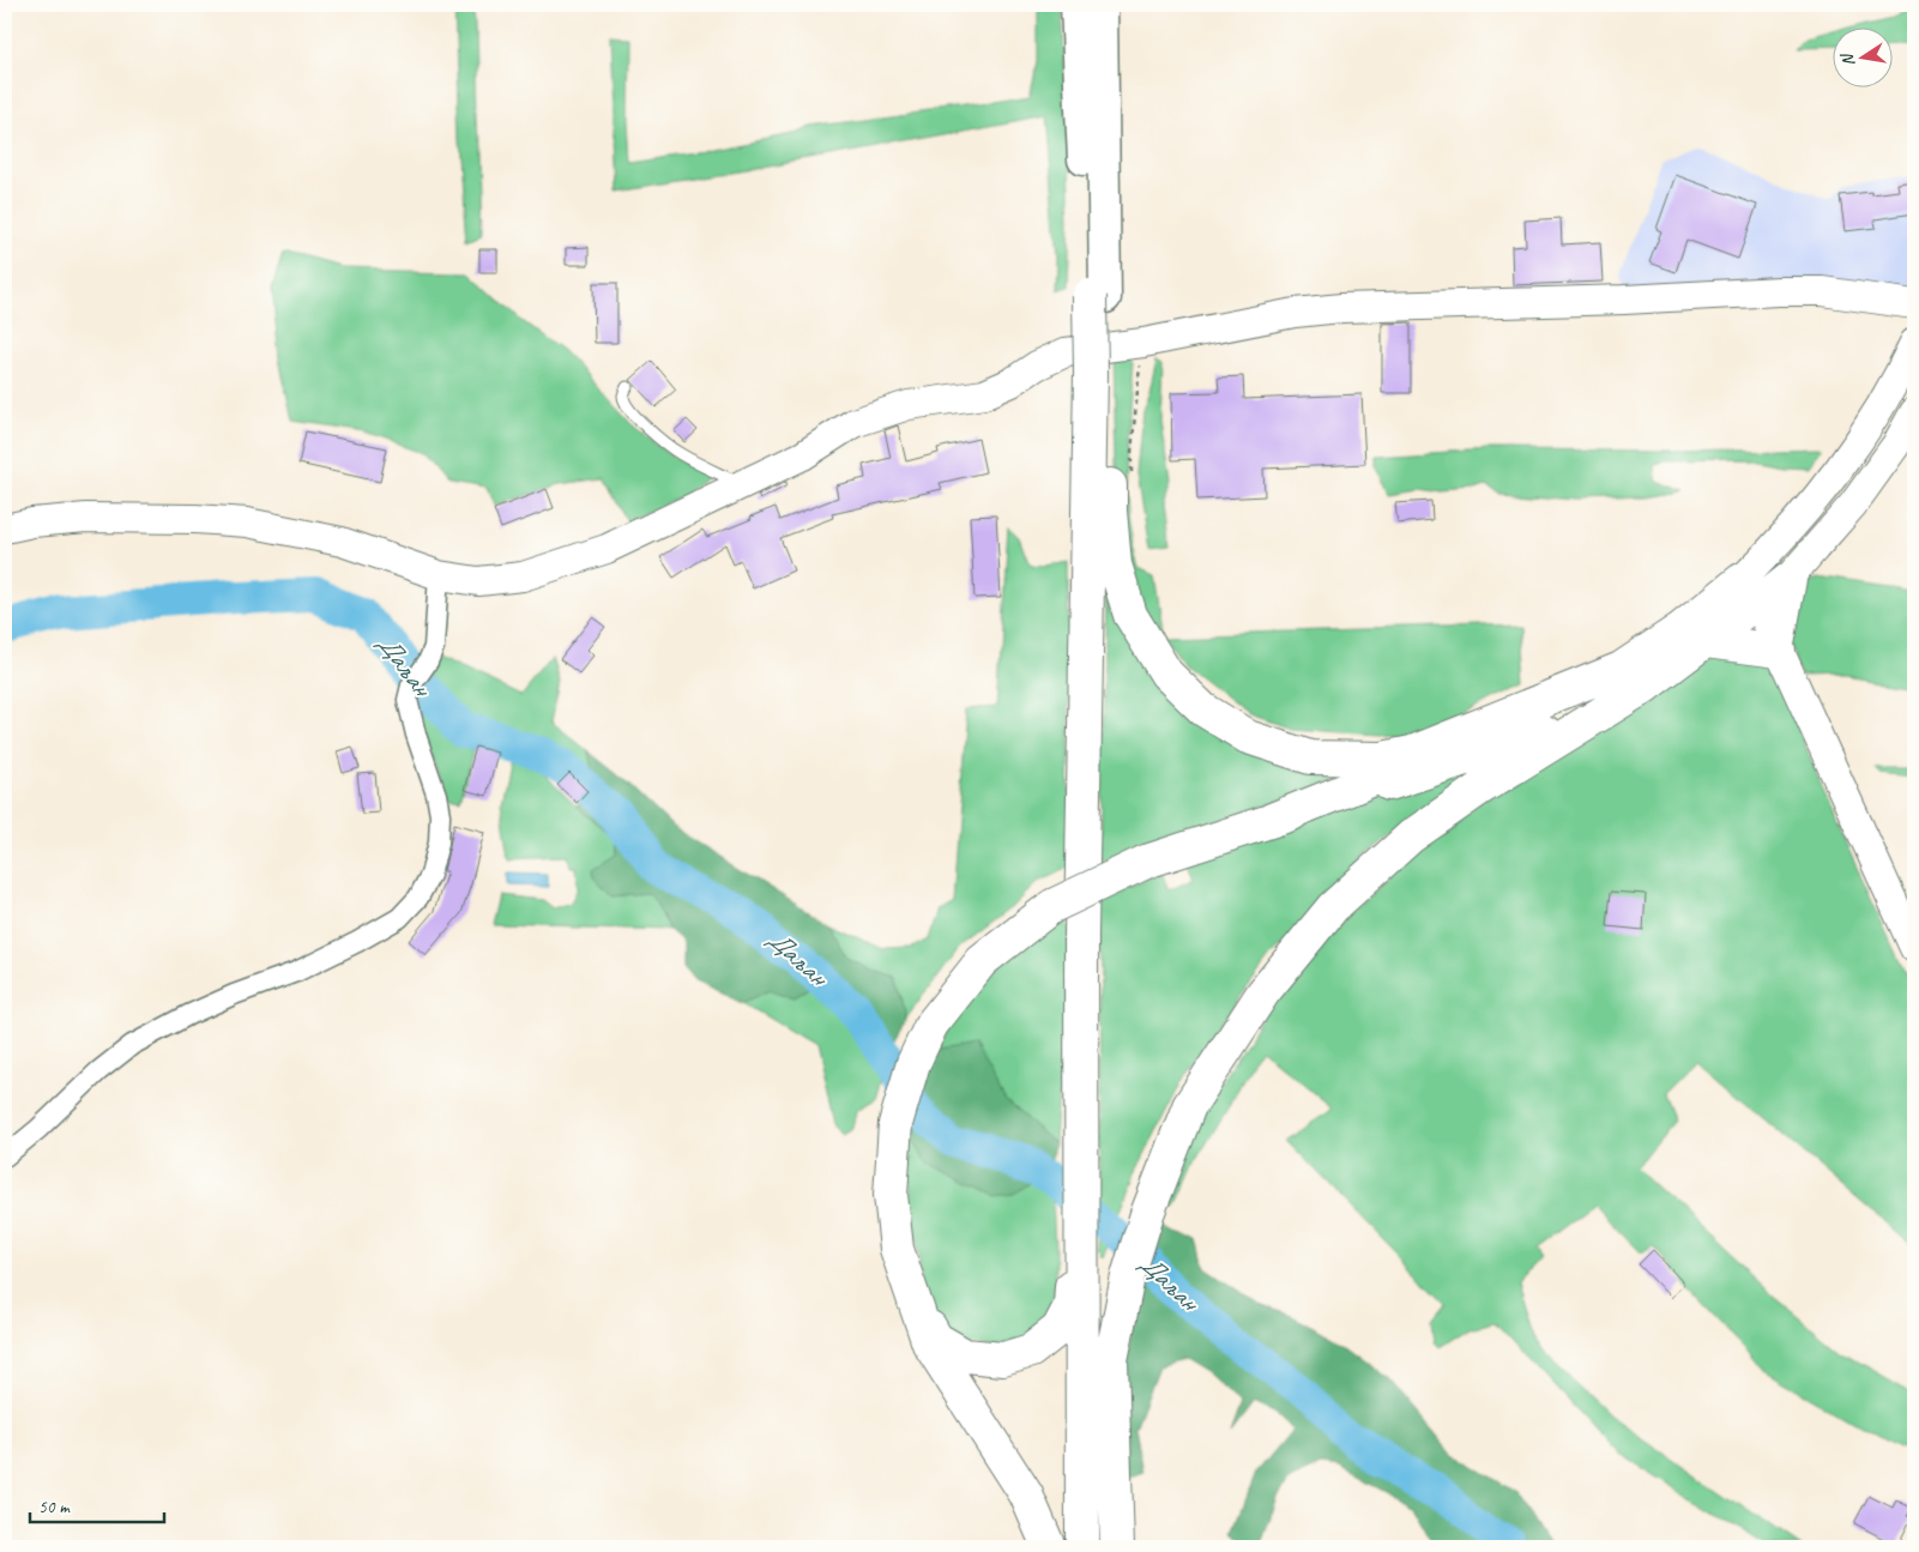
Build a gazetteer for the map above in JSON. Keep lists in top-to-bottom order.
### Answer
{
  "water": ["Даљан"],
  "scale_bar": "50 m",
  "north": "left"
}
